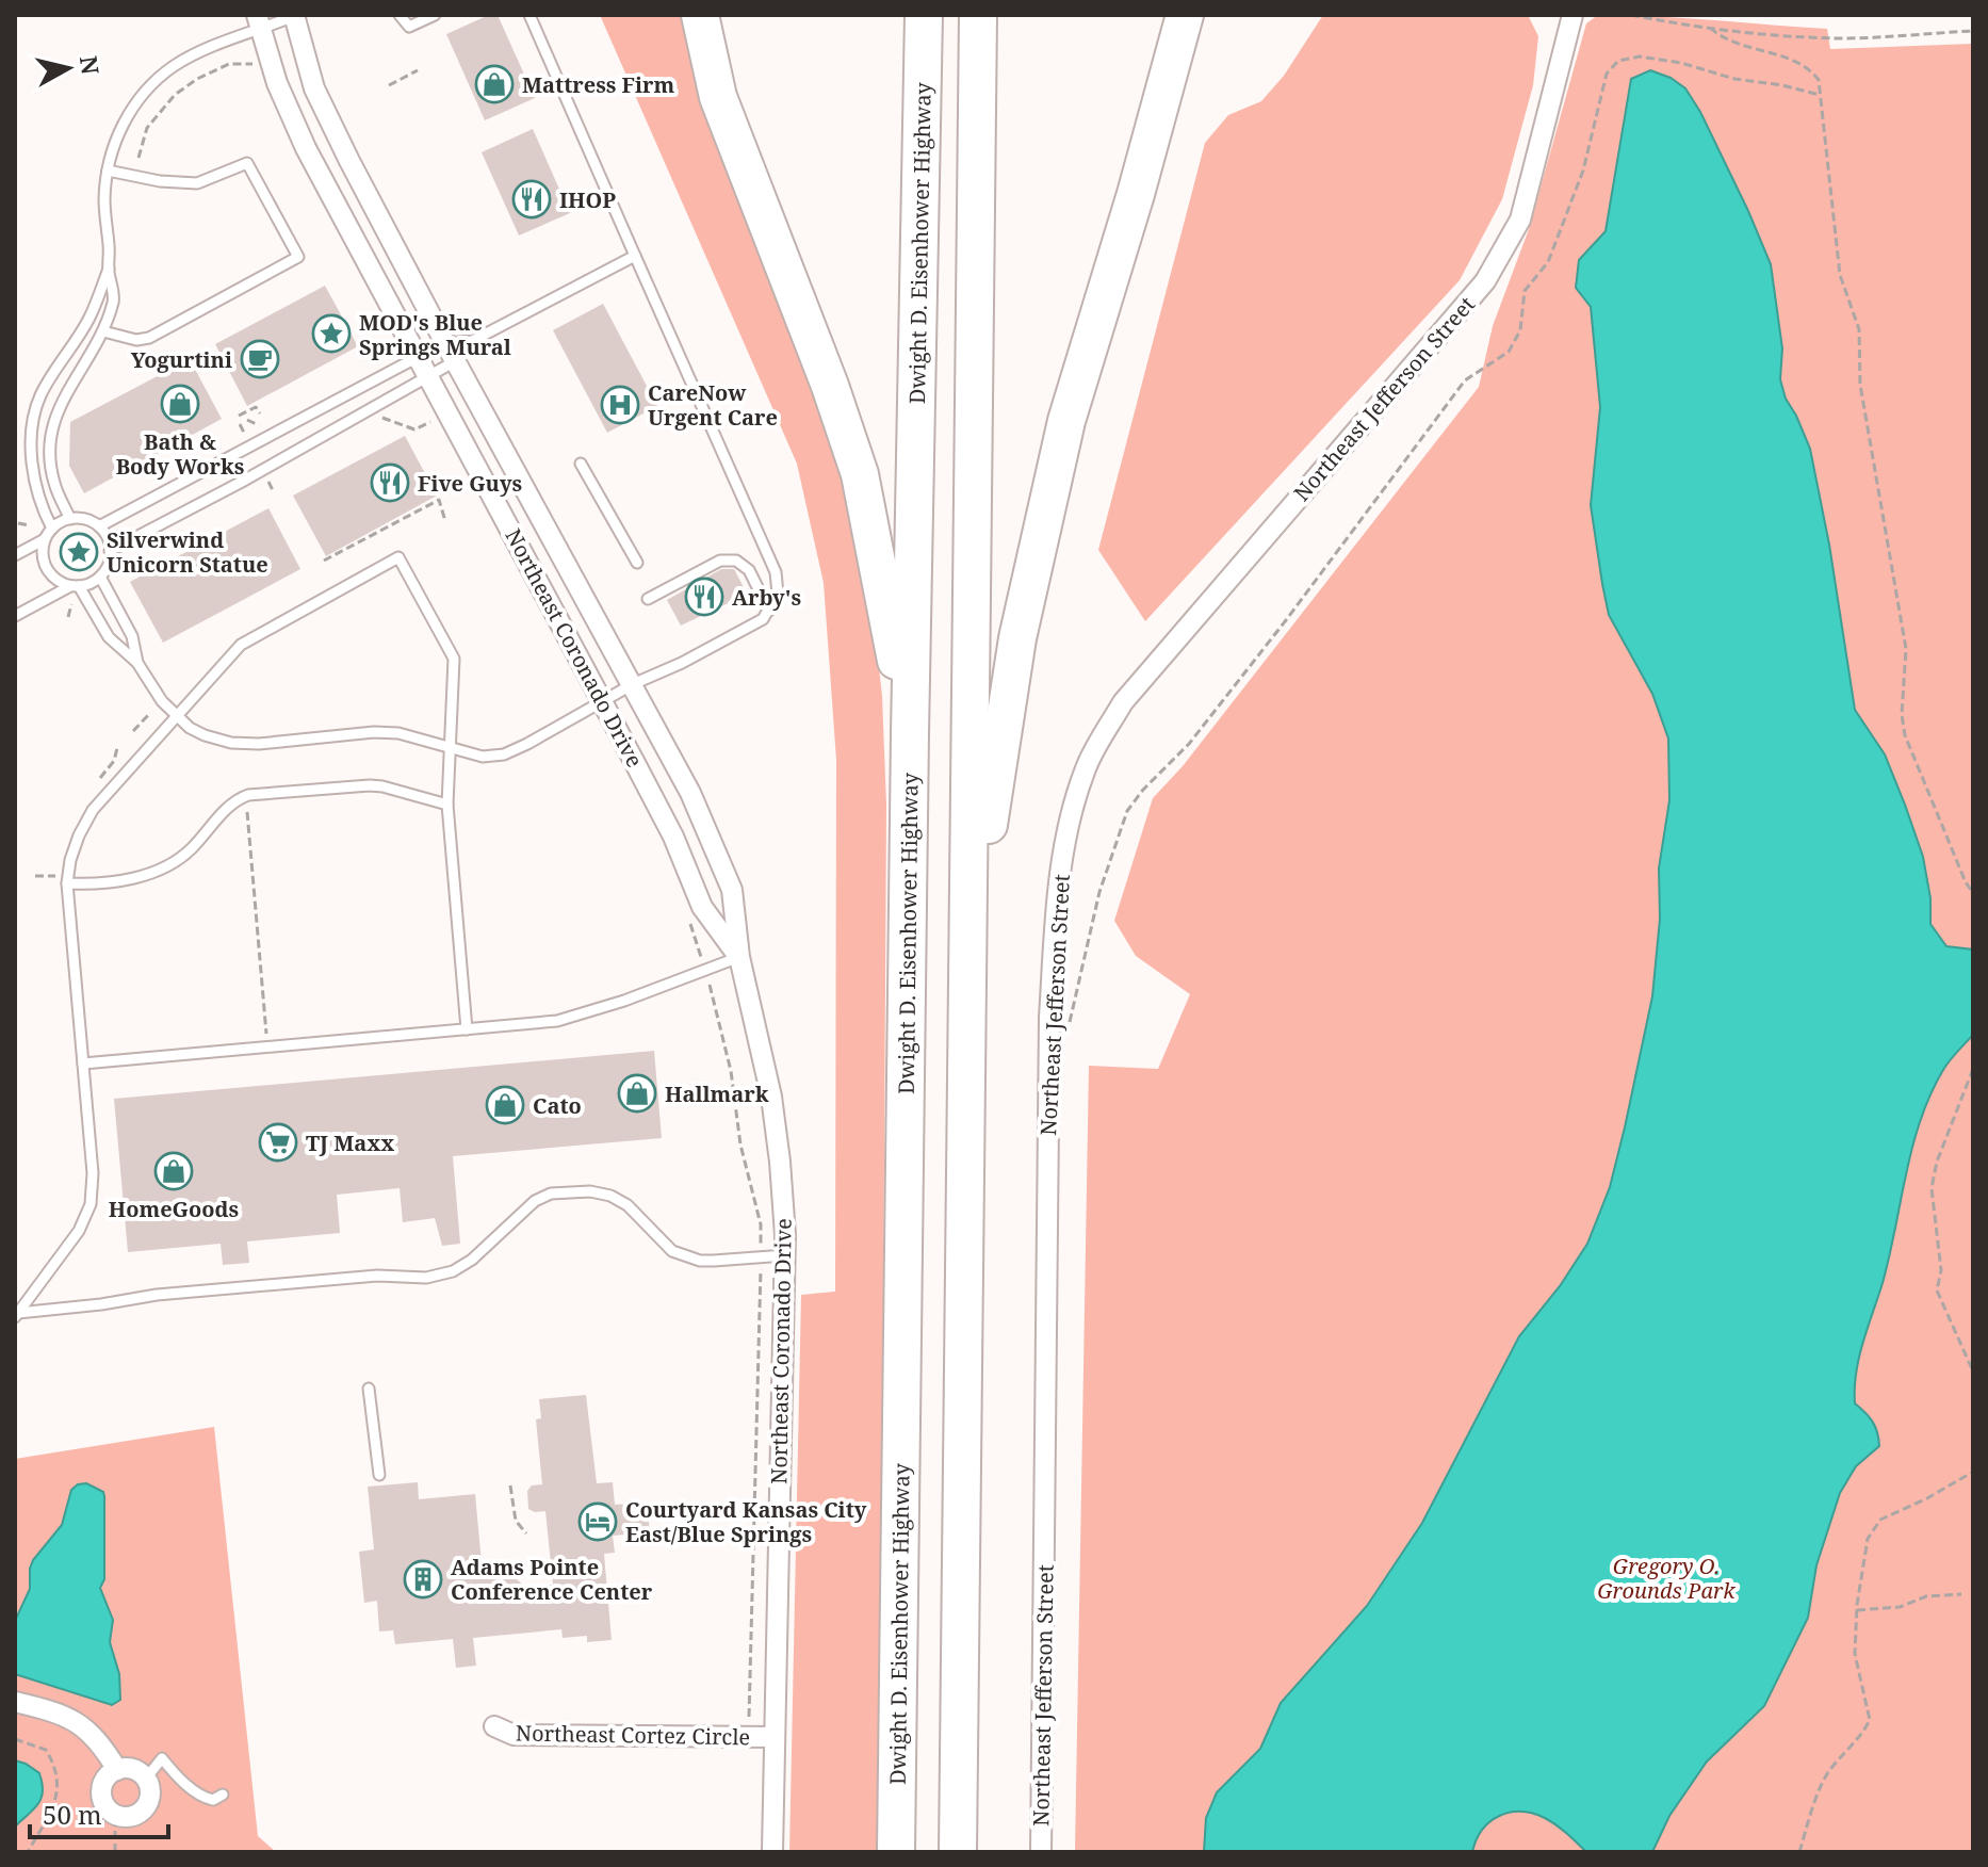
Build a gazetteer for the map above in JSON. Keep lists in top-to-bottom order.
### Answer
{
  "streets": {
    "highway": ["Dwight D. Eisenhower Highway"],
    "street": ["Northeast Jefferson Street", "Northeast Coronado Drive", "Northeast Cortez Circle"]
  },
  "crossings": [
    ["Northeast Coronado Drive", "Northeast Cortez Circle"]
  ],
  "parks": ["Gregory O. Grounds Park"],
  "places": {
    "shop": [
      "Mattress Firm",
      "Bath & Body Works",
      "Hallmark",
      "Cato",
      "HomeGoods"
    ],
    "restaurant": ["IHOP", "Five Guys", "Arby's"],
    "place": ["MOD's Blue Springs Mural", "Silverwind Unicorn Statue"],
    "cafe": ["Yogurtini"],
    "hospital": ["CareNow Urgent Care"],
    "supermarket": ["TJ Maxx"],
    "hotel": ["Courtyard Kansas City East/Blue Springs"],
    "building": ["Adams Pointe Conference Center"]
  },
  "scale_bar": "50 m",
  "north": "right"
}
